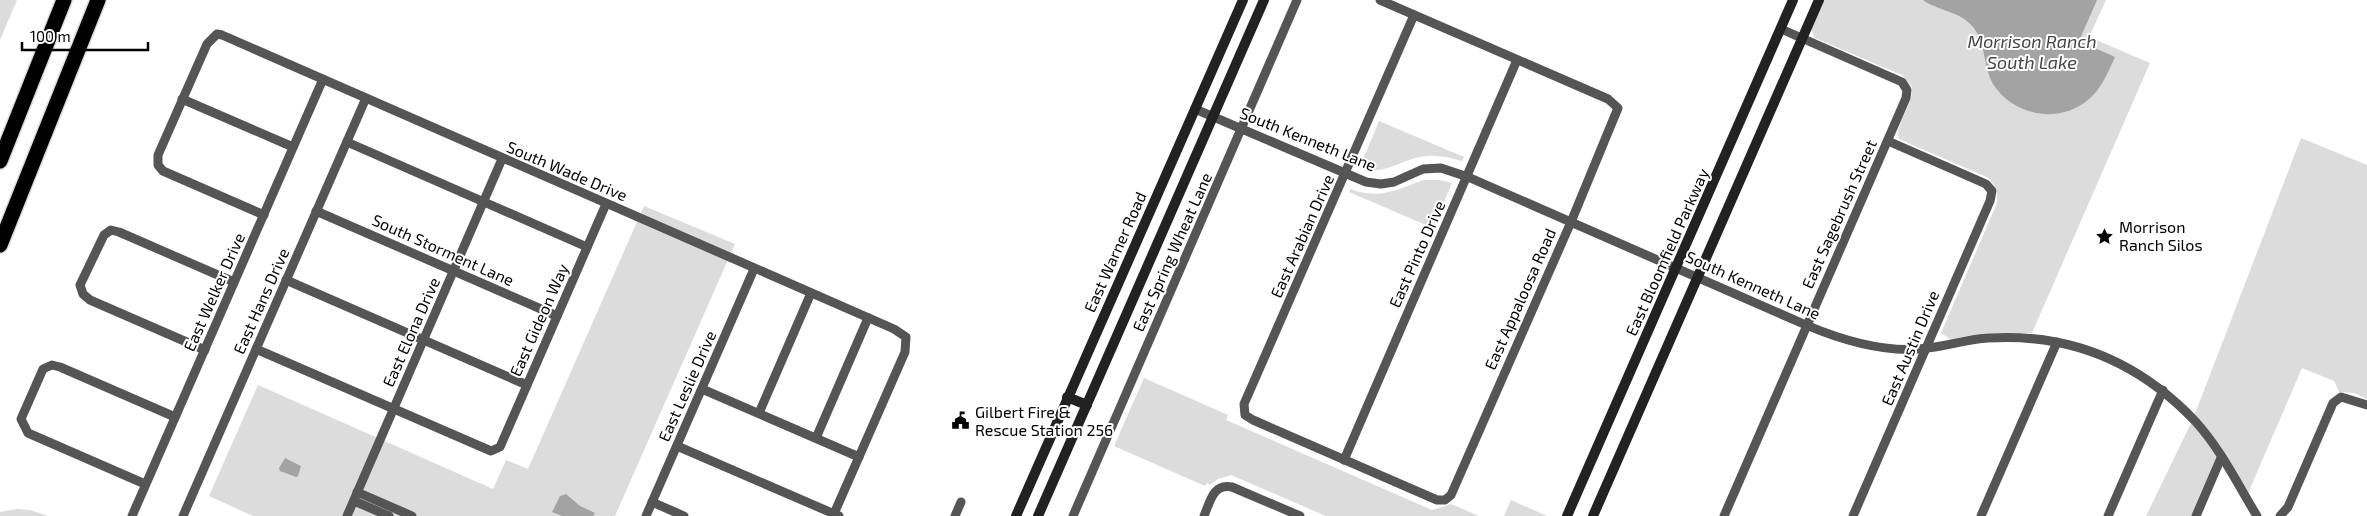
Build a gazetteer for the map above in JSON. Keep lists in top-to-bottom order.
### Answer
{
  "streets": {
    "main road": ["East Warner Road", "East Bloomfield Parkway"],
    "street": [
      "South Kenneth Lane",
      "South Wade Drive",
      "East Sagebrush Street",
      "East Arabian Drive",
      "South Storment Lane",
      "East Spring Wheat Lane",
      "East Pinto Drive",
      "East Welker Drive",
      "East Appaloosa Road",
      "East Hans Drive",
      "East Gideon Way",
      "East Elona Drive",
      "East Austin Drive",
      "East Leslie Drive"
    ]
  },
  "crossings": [
    ["South Kenneth Lane", "East Sagebrush Street"],
    ["South Kenneth Lane", "East Arabian Drive"],
    ["South Kenneth Lane", "East Warner Road"],
    ["South Kenneth Lane", "East Spring Wheat Lane"],
    ["South Kenneth Lane", "East Bloomfield Parkway"],
    ["South Kenneth Lane", "East Pinto Drive"],
    ["South Kenneth Lane", "East Appaloosa Road"],
    ["South Kenneth Lane", "East Austin Drive"],
    ["South Wade Drive", "East Welker Drive"],
    ["South Wade Drive", "East Hans Drive"],
    ["South Wade Drive", "East Gideon Way"],
    ["South Wade Drive", "East Elona Drive"],
    ["South Wade Drive", "East Leslie Drive"],
    ["East Sagebrush Street", "East Austin Drive"],
    ["East Arabian Drive", "East Pinto Drive"],
    ["East Arabian Drive", "East Appaloosa Road"],
    ["South Storment Lane", "East Hans Drive"],
    ["South Storment Lane", "East Gideon Way"],
    ["South Storment Lane", "East Elona Drive"],
    ["East Pinto Drive", "East Appaloosa Road"],
    ["East Gideon Way", "East Elona Drive"]
  ],
  "water": ["Morrison Ranch South Lake"],
  "places": {
    "place": ["Morrison Ranch Silos"],
    "public building": ["Gilbert Fire & Rescue Station 256"]
  },
  "scale_bar": "100 m"
}
